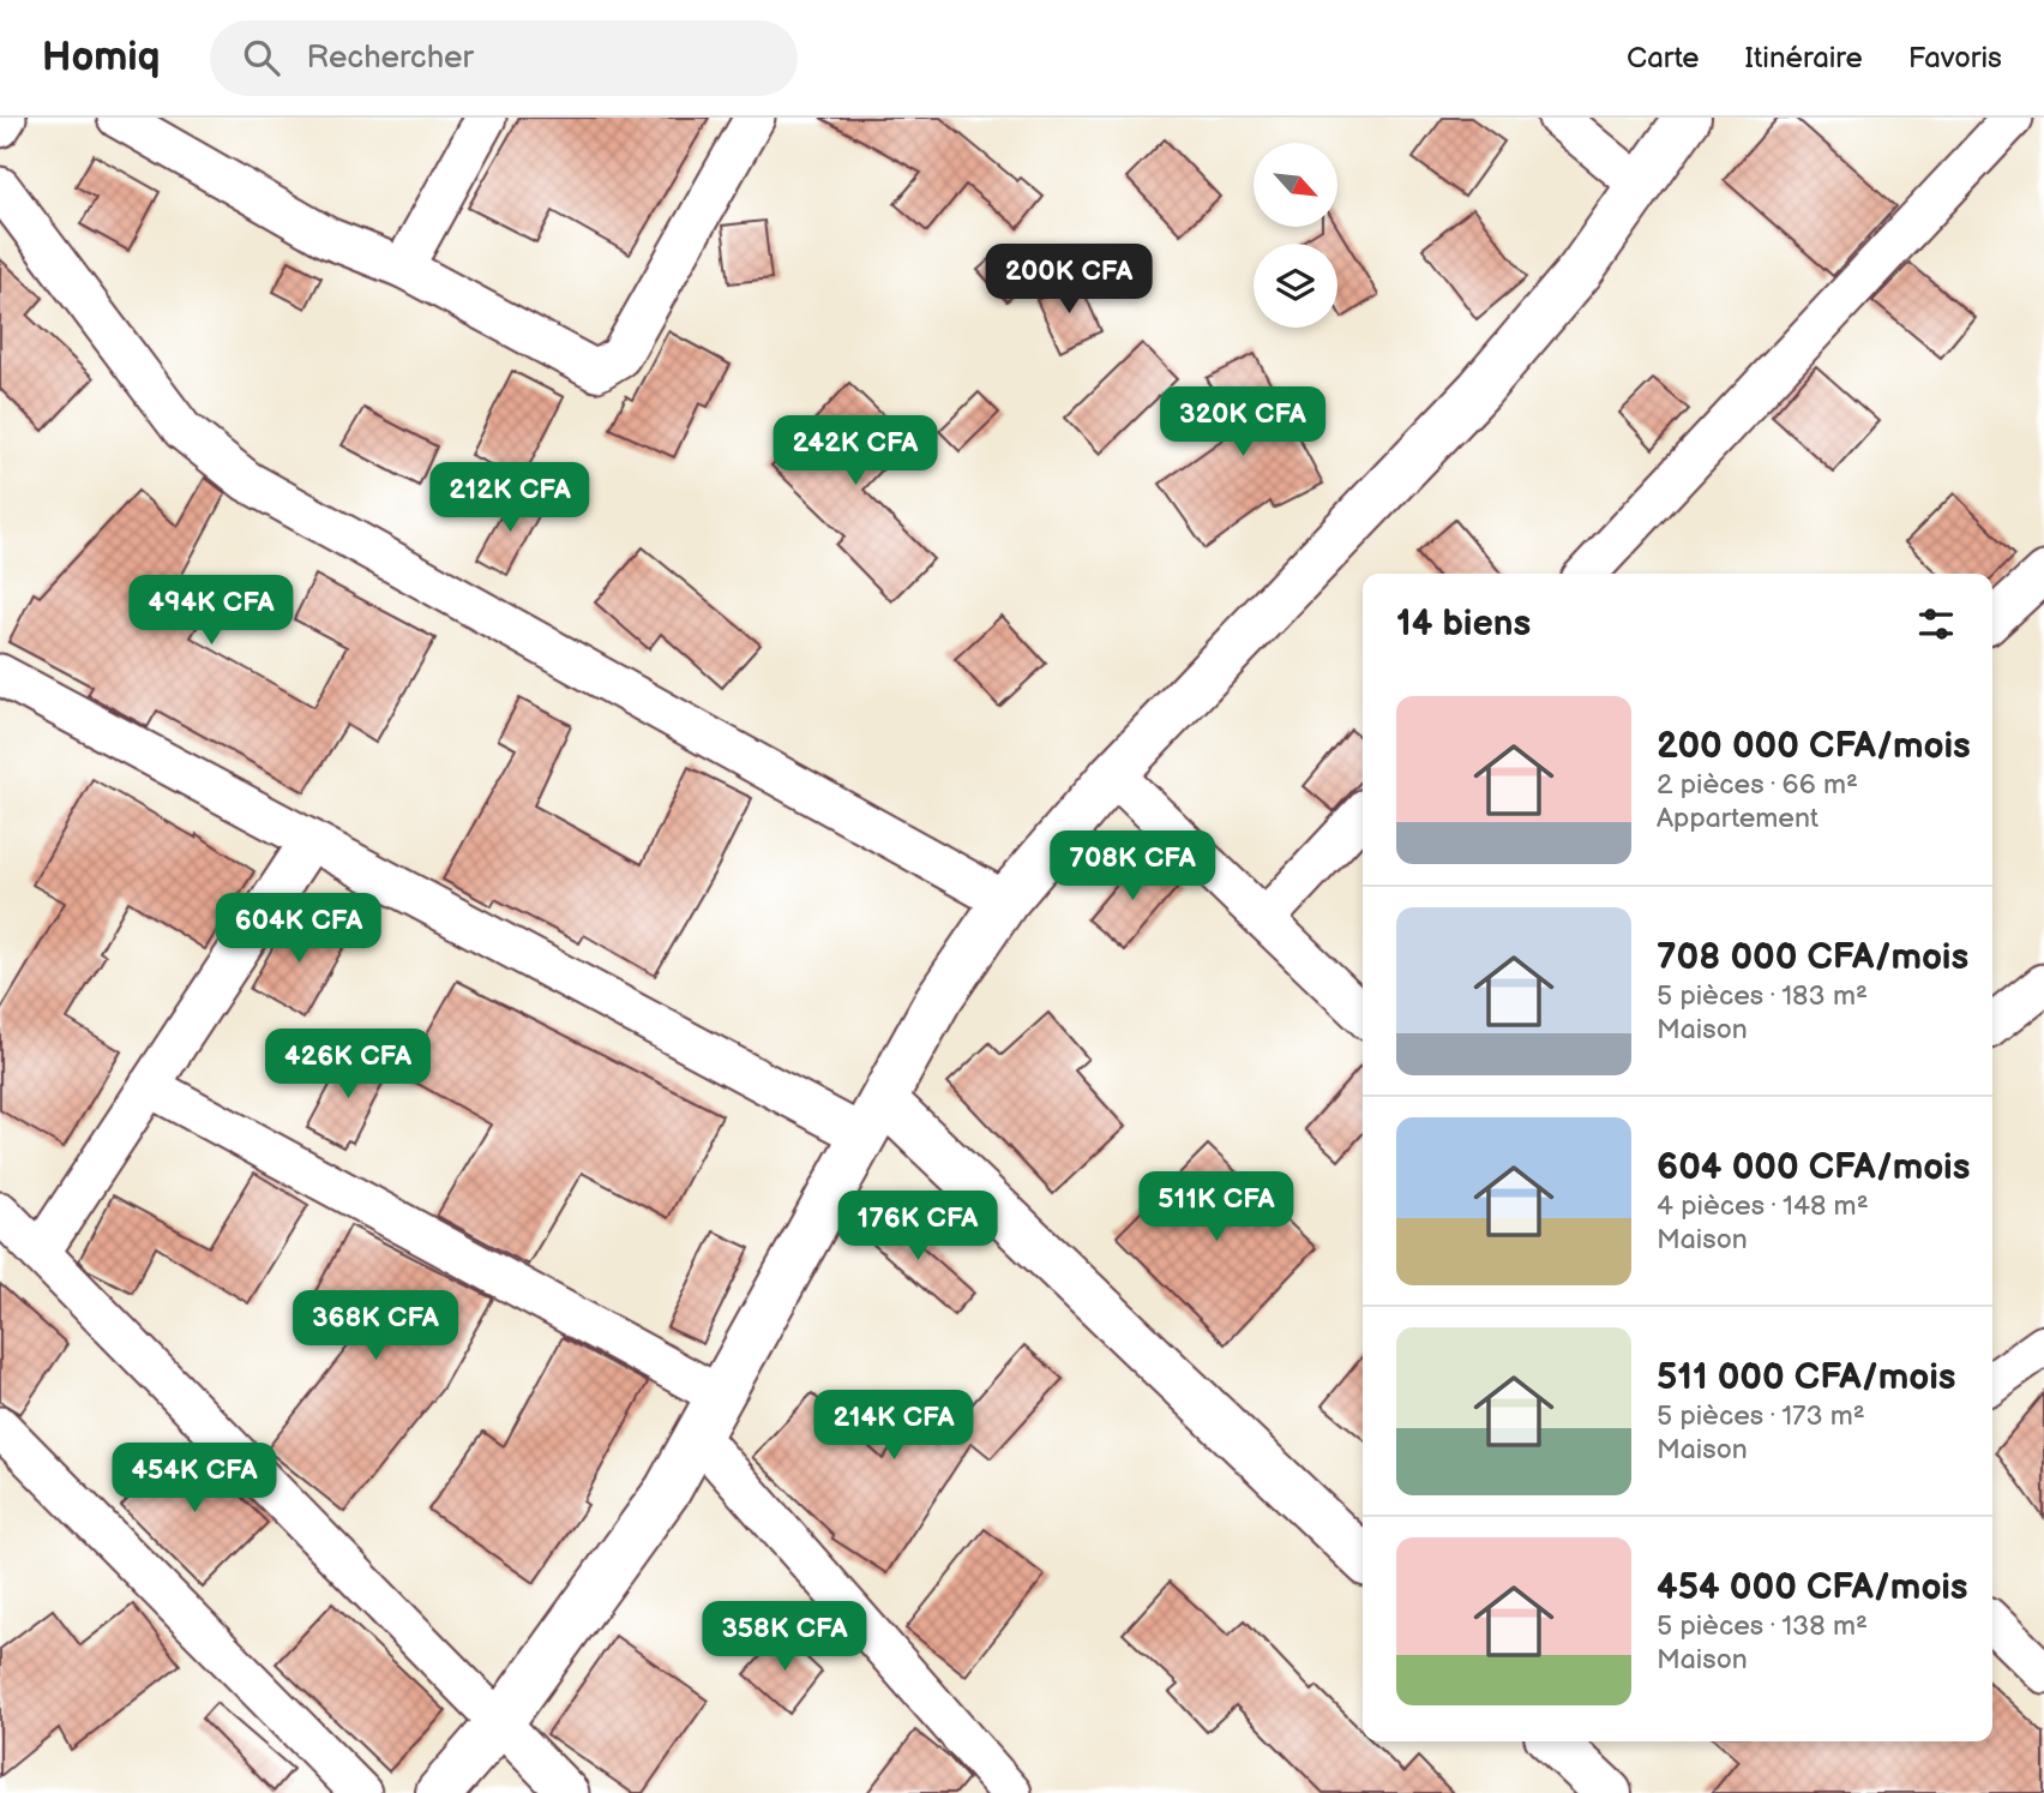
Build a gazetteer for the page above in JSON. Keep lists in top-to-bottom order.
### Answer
{
  "north": "bottom right",
  "page": {
    "header": "Homiq",
    "search": "Rechercher",
    "nav": ["Carte", "Itinéraire", "Favoris"],
    "price": [
      "200K CFA",
      "320K CFA",
      "242K CFA",
      "212K CFA",
      "494K CFA",
      "708K CFA",
      "604K CFA",
      "426K CFA",
      "511K CFA",
      "176K CFA",
      "368K CFA",
      "214K CFA",
      "454K CFA",
      "358K CFA"
    ],
    "heading": "14 biens",
    "list": [
      {
        "name": "200 000 CFA/mois",
        "note": "2 pièces · 66 m² · Appartement"
      },
      {
        "name": "708 000 CFA/mois",
        "note": "5 pièces · 183 m² · Maison"
      },
      {
        "name": "604 000 CFA/mois",
        "note": "4 pièces · 148 m² · Maison"
      },
      {
        "name": "511 000 CFA/mois",
        "note": "5 pièces · 173 m² · Maison"
      },
      {
        "name": "454 000 CFA/mois",
        "note": "5 pièces · 138 m² · Maison"
      }
    ]
  }
}
